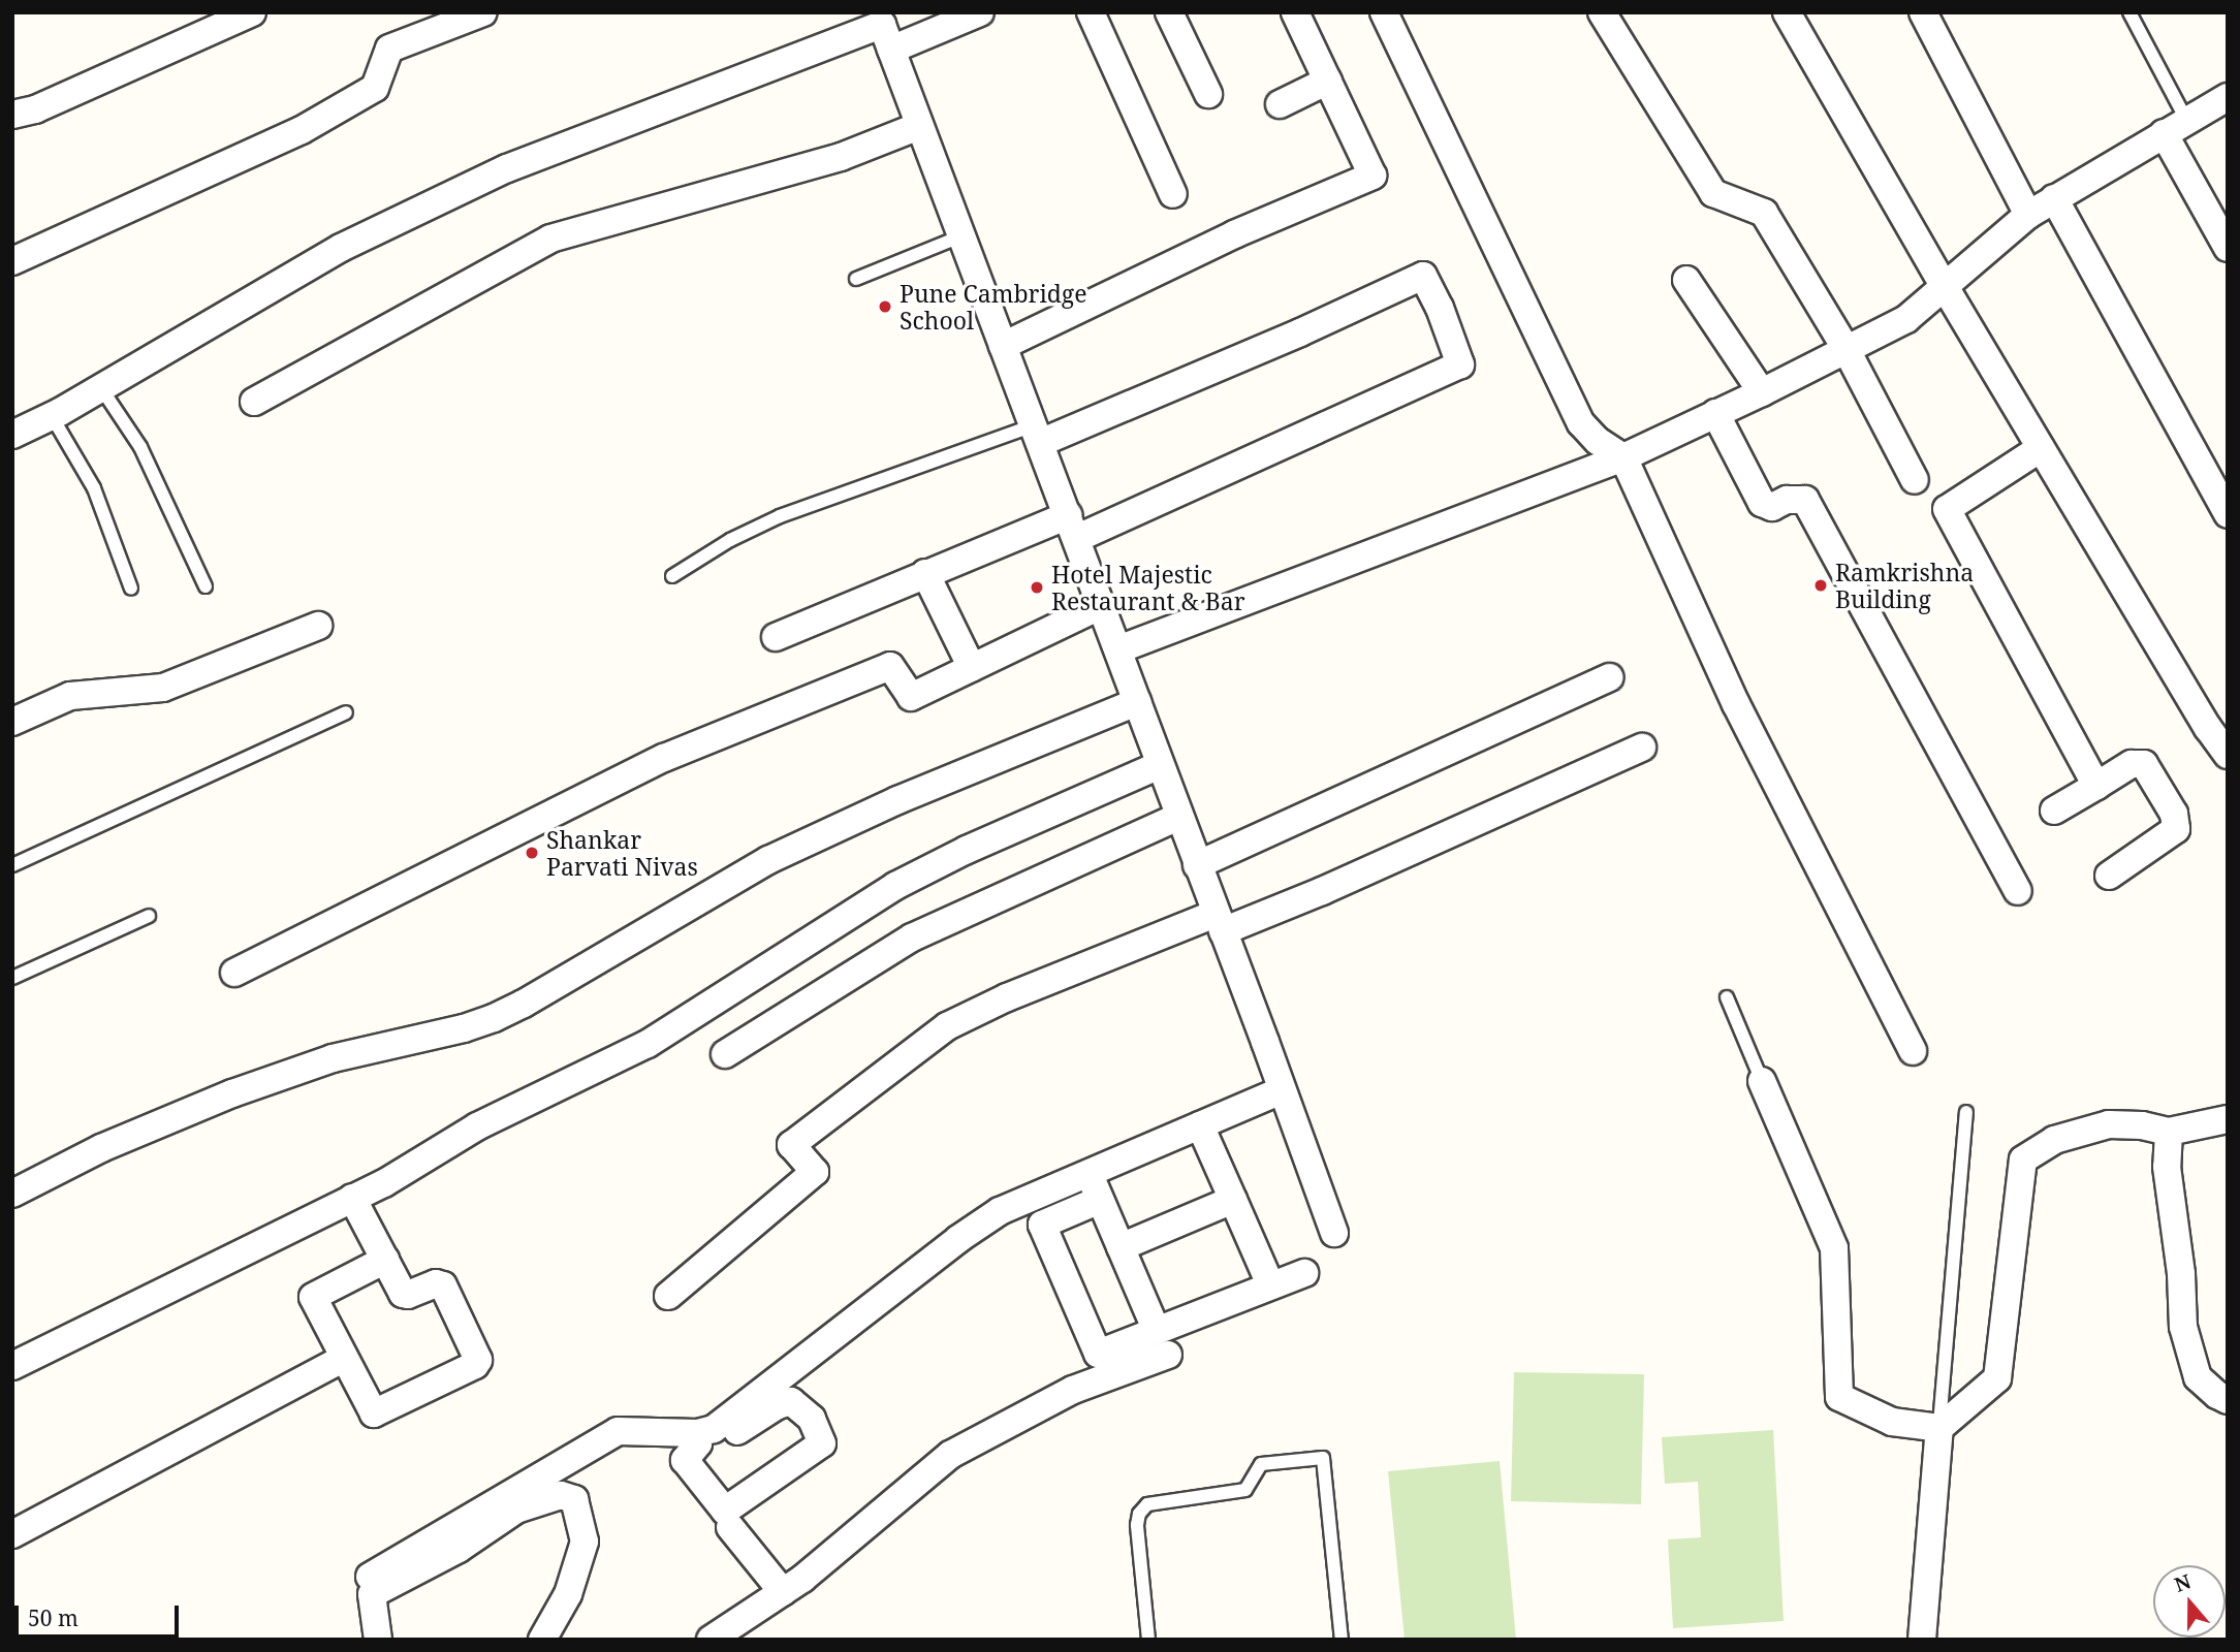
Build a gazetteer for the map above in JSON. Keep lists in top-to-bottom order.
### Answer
{
  "places": [
    "Pune Cambridge School",
    "Ramkrishna Building",
    "Hotel Majestic Restaurant & Bar",
    "Shankar Parvati Nivas"
  ],
  "scale_bar": "50 m",
  "north": "top"
}
